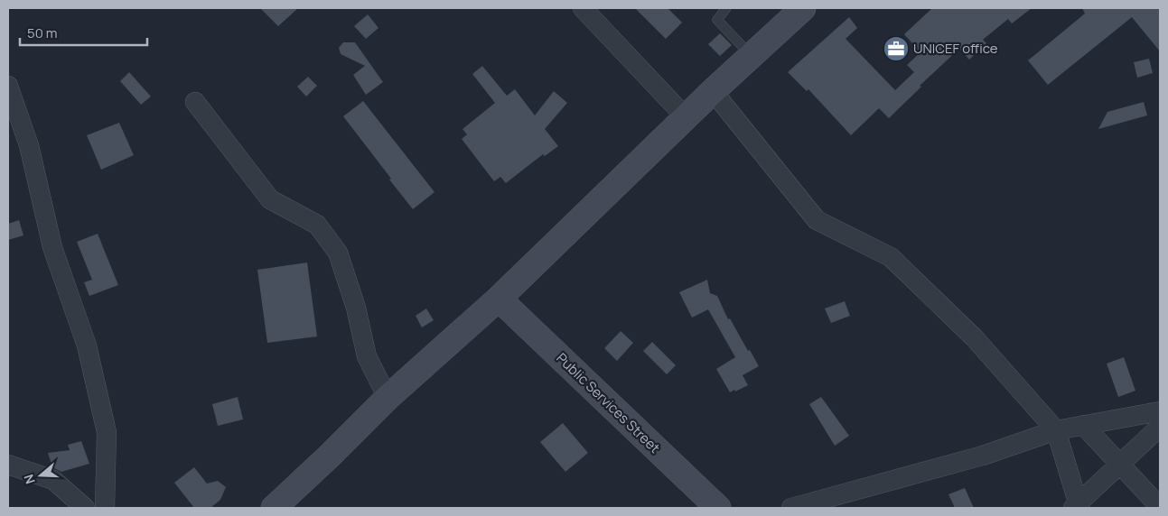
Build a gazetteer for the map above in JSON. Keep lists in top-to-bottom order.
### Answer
{
  "streets": {
    "street": ["Public Services Street"]
  },
  "places": {
    "office": ["UNICEF office"]
  },
  "scale_bar": "50 m",
  "north": "left"
}
